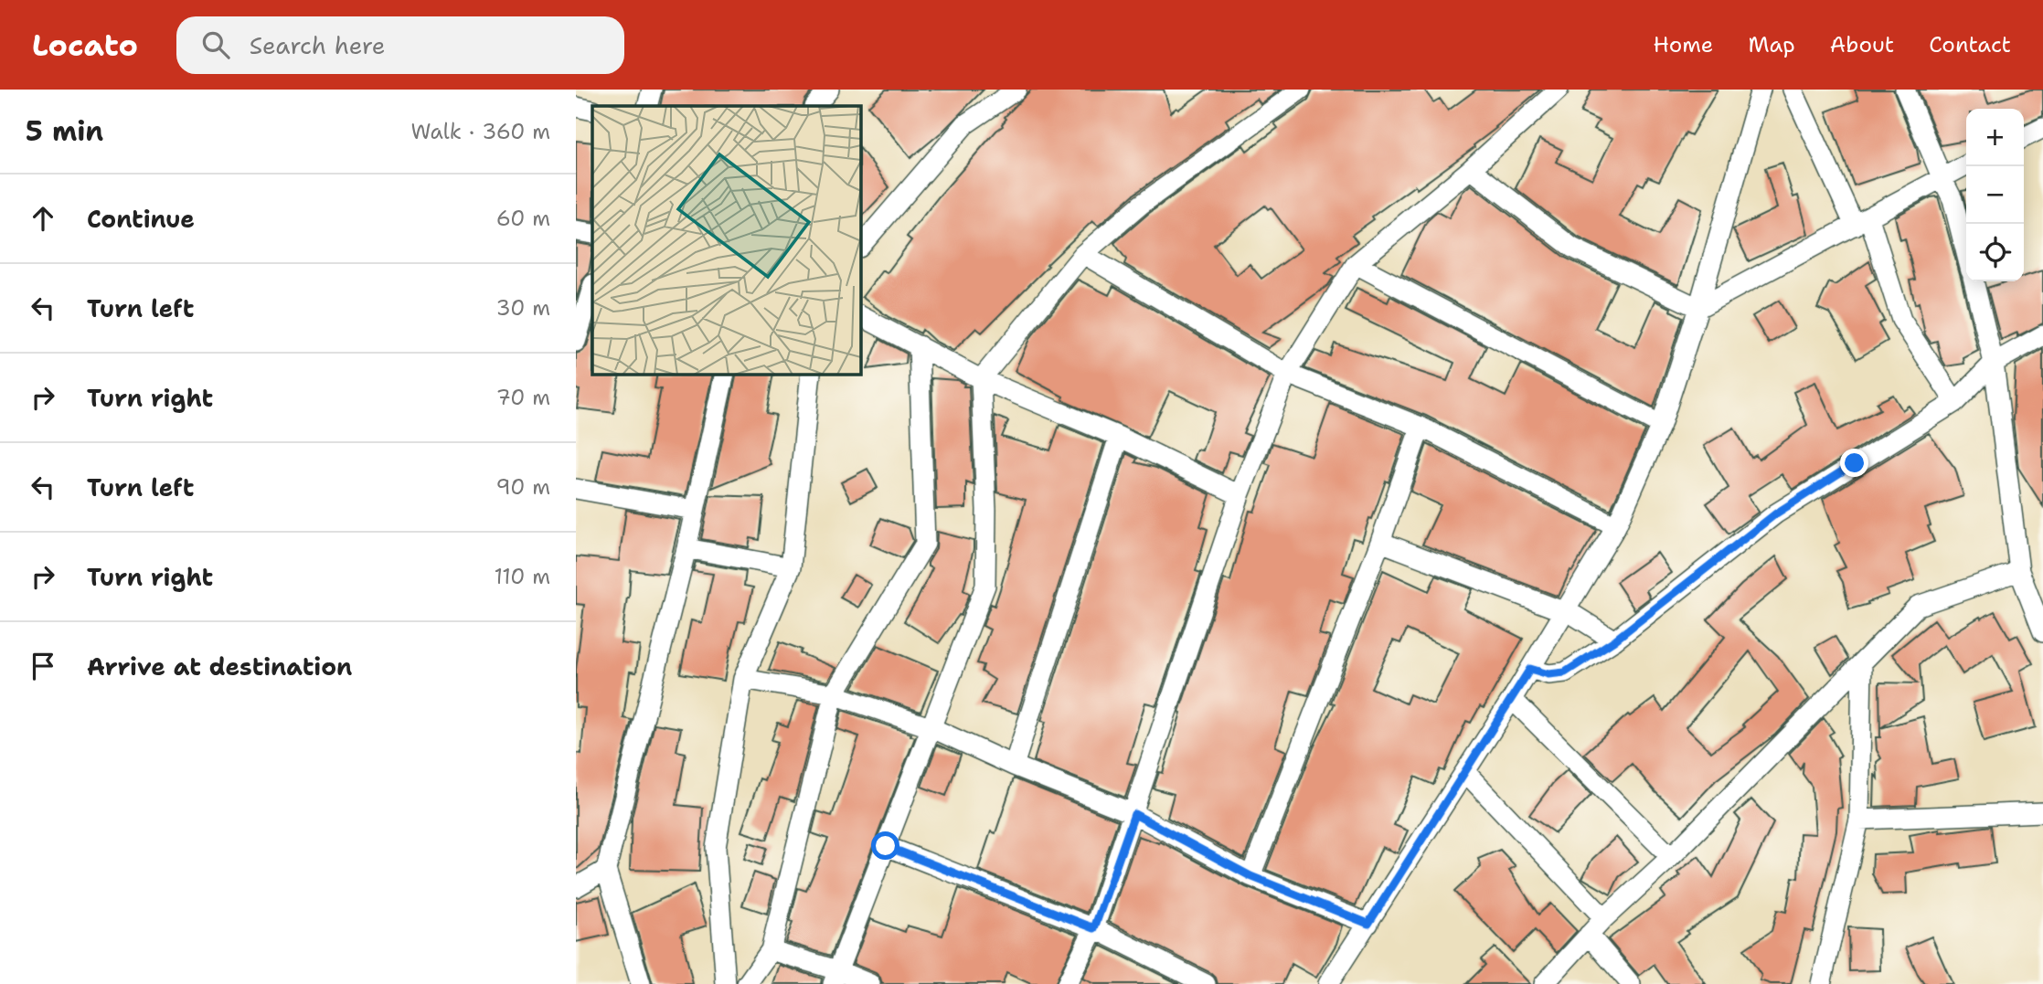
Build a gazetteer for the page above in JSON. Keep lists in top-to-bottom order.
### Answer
{
  "page": {
    "header": "Locato",
    "search": "Search here",
    "nav": [
      "Home",
      "Map",
      "About",
      "Contact"
    ],
    "heading": ["5 min", "Walk · 360 m"],
    "map_buttons": ["+", "−"],
    "list": [
      ["Continue", "60 m"],
      ["Turn left", "30 m"],
      ["Turn right", "70 m"],
      ["Turn left", "90 m"],
      ["Turn right", "110 m"],
      "Arrive at destination"
    ]
  }
}
